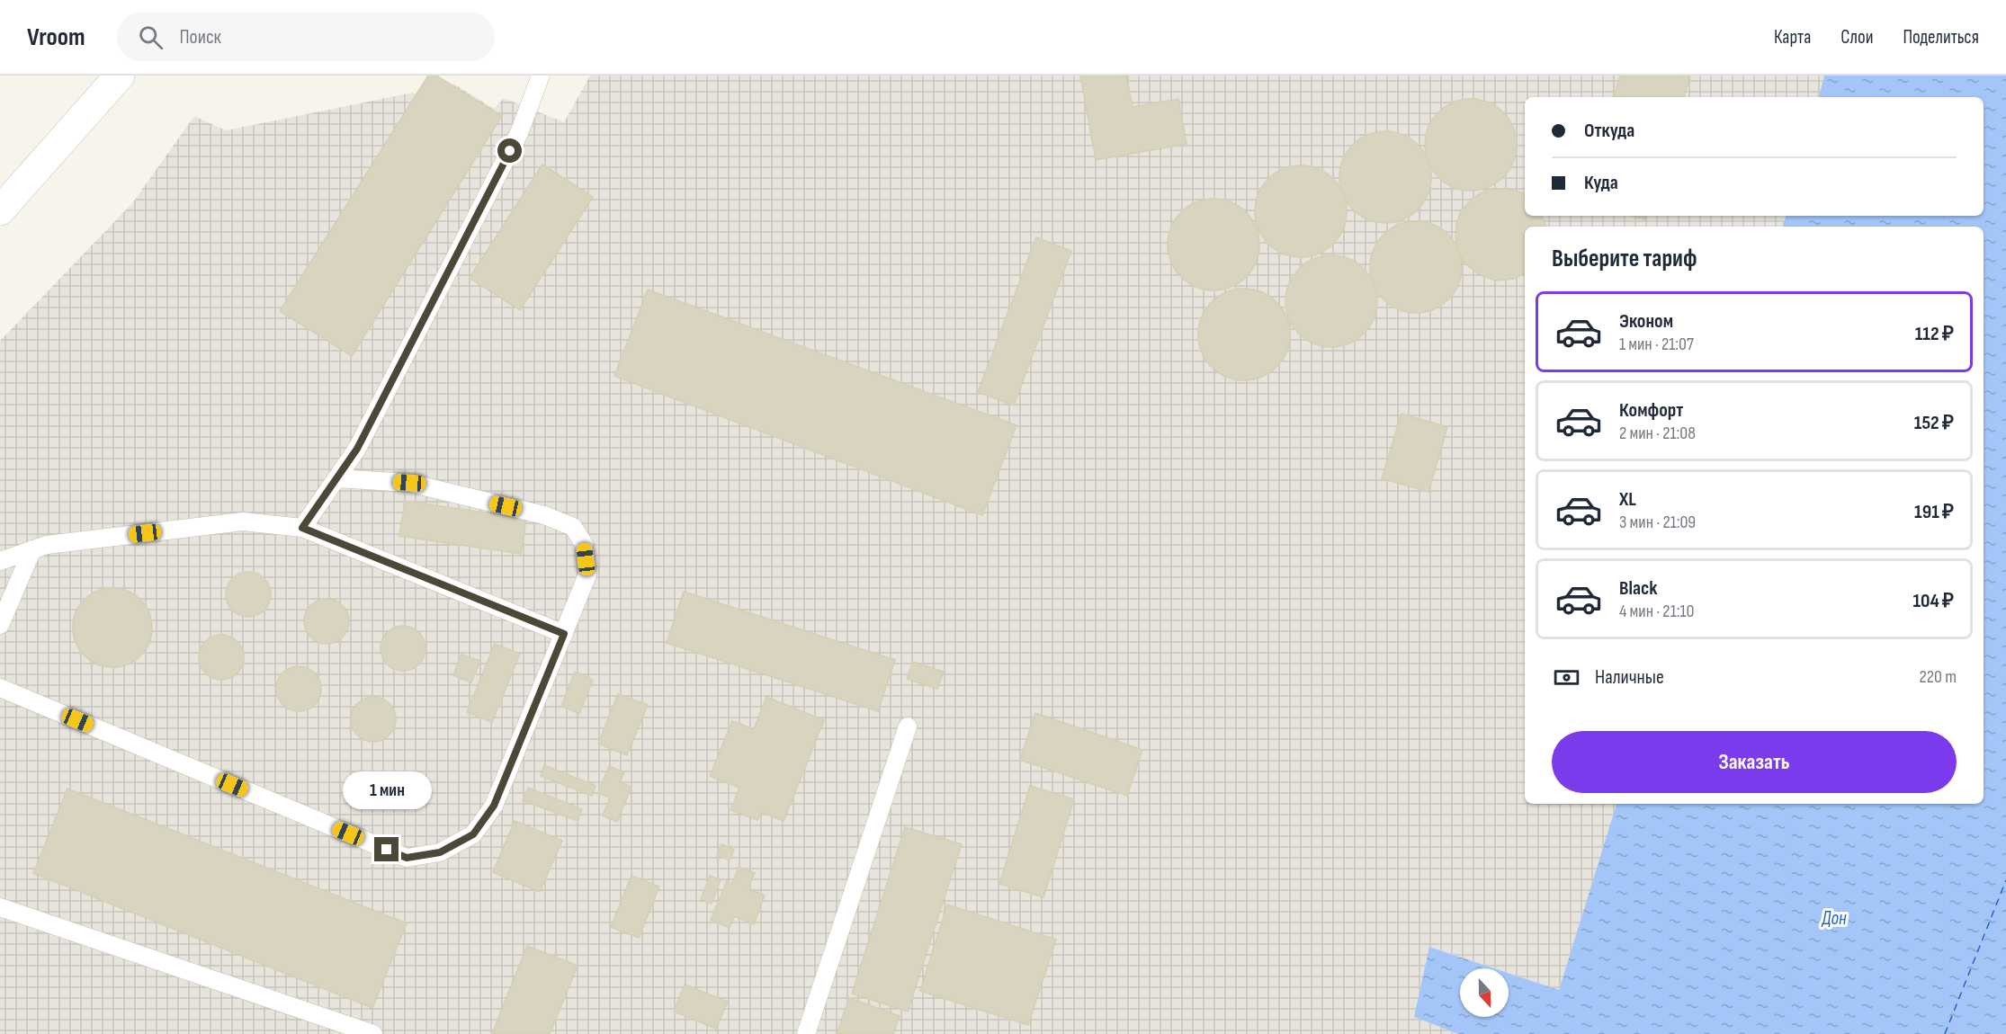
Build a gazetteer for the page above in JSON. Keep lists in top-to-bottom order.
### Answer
{
  "water": ["Дон"],
  "north": "bottom",
  "page": {
    "header": "Vroom",
    "search": "Поиск",
    "nav": ["Карта", "Слои", "Поделиться"],
    "banner": ["Откуда", "Куда"],
    "heading": "Выберите тариф",
    "list": [
      {
        "name": "Эконом",
        "note": "1 мин · 21:07",
        "value": "112 ₽"
      },
      {
        "name": "Комфорт",
        "note": "2 мин · 21:08",
        "value": "152 ₽"
      },
      {
        "name": "XL",
        "note": "3 мин · 21:09",
        "value": "191 ₽"
      },
      {
        "name": "Black",
        "note": "4 мин · 21:10",
        "value": "104 ₽"
      }
    ],
    "pay": ["Наличные", "220 m"],
    "buttons": "Заказать",
    "bubble": "1 мин"
  }
}
